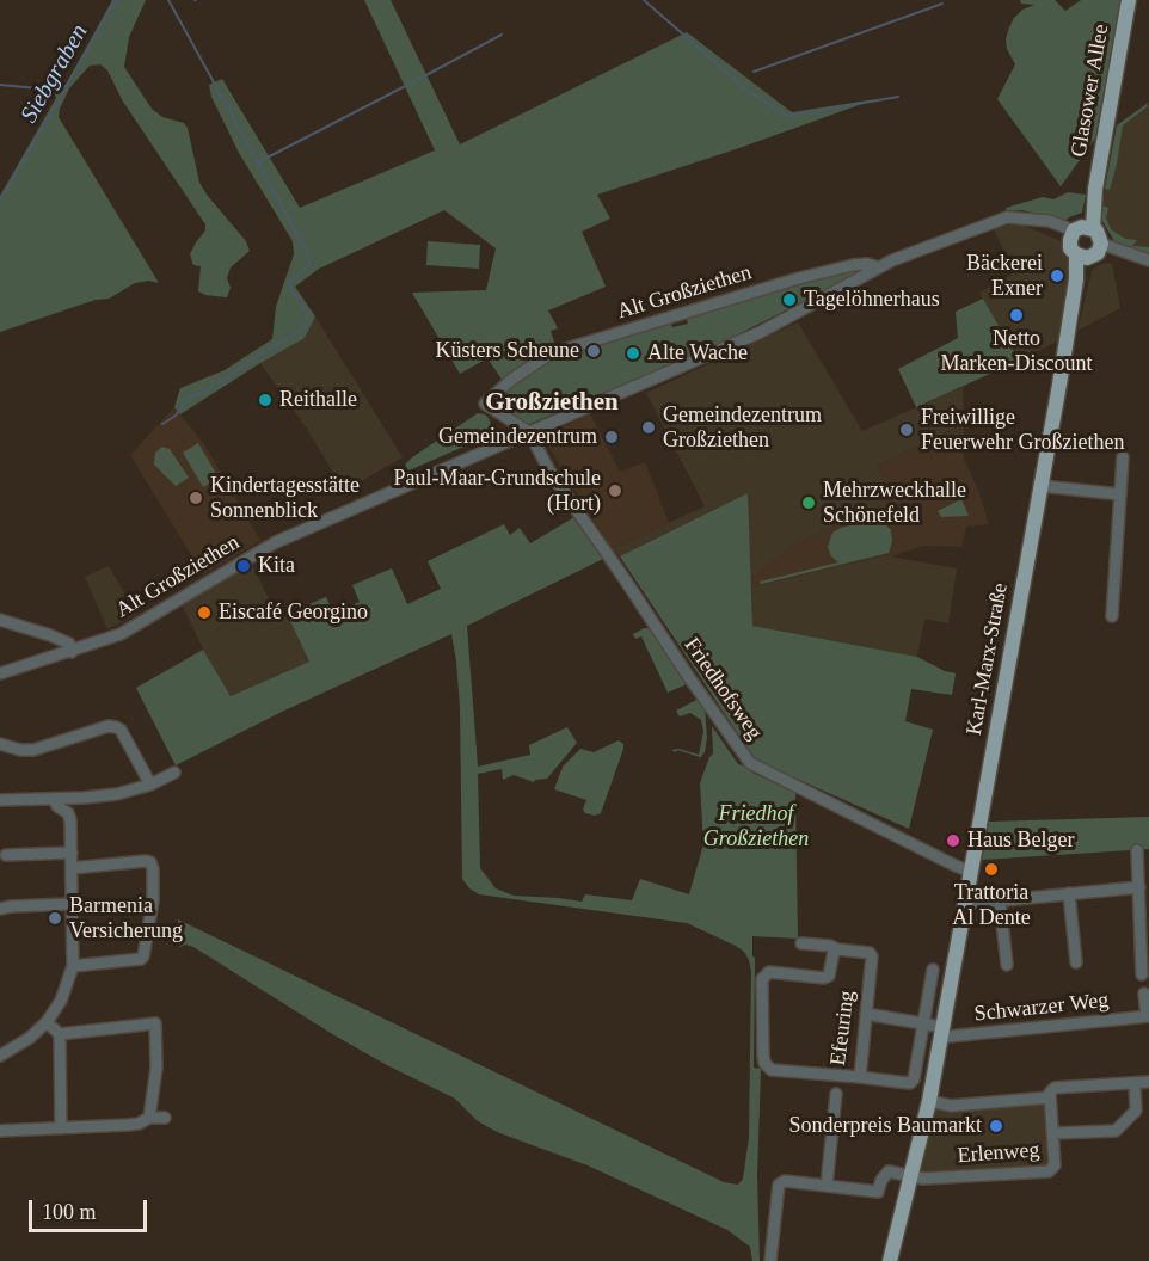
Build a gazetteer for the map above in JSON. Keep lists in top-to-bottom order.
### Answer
{
  "streets": {
    "main road": ["Glasower Allee", "Karl-Marx-Straße"],
    "street": [
      "Alt Großziethen",
      "Friedhofsweg",
      "Schwarzer Weg",
      "Efeuring",
      "Erlenweg"
    ]
  },
  "crossings": [
    ["Glasower Allee", "Alt Großziethen"],
    ["Alt Großziethen", "Friedhofsweg"],
    ["Karl-Marx-Straße", "Friedhofsweg"],
    ["Karl-Marx-Straße", "Schwarzer Weg"],
    ["Karl-Marx-Straße", "Erlenweg"]
  ],
  "districts": ["Großziethen"],
  "water": ["Siebgraben"],
  "parks": ["Friedhof Großziethen"],
  "places": [
    "Bäckerei Exner",
    "Tagelöhnerhaus",
    "Netto Marken-Discount",
    "Küsters Scheune",
    "Alte Wache",
    "Reithalle",
    "Gemeindezentrum Großziethen",
    "Freiwillige Feuerwehr Großziethen",
    "Gemeindezentrum",
    "Paul-Maar-Grundschule (Hort)",
    "Kindertagesstätte Sonnenblick",
    "Mehrzweckhalle Schönefeld",
    "Kita",
    "Eiscafé Georgino",
    "Haus Belger",
    "Trattoria Al Dente",
    "Barmenia Versicherung",
    "Sonderpreis Baumarkt"
  ],
  "scale_bar": "100 m"
}
